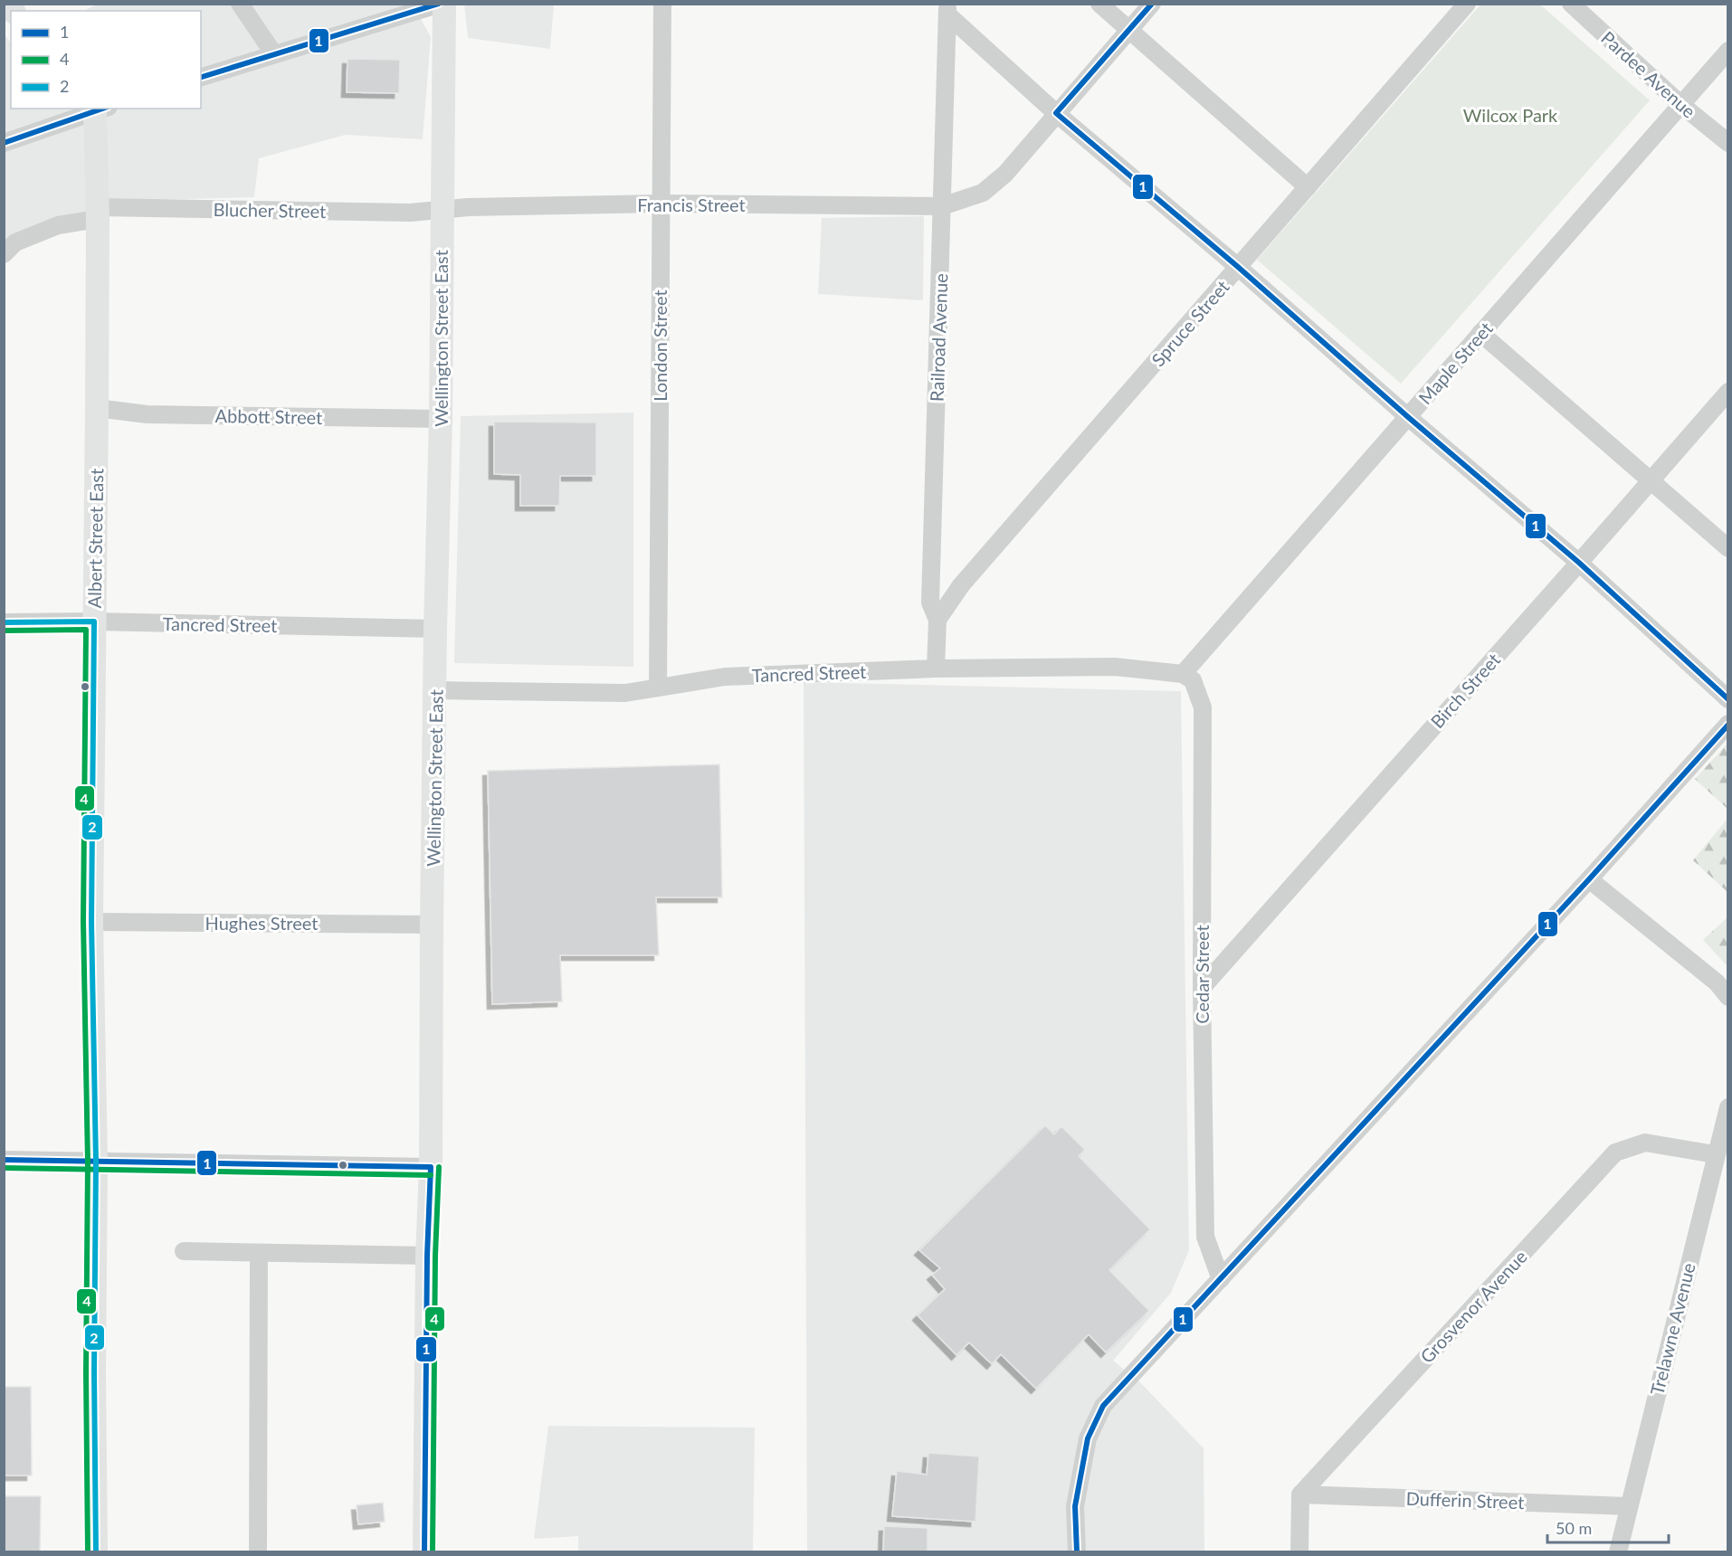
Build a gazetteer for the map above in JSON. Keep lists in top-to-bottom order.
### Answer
{
  "streets": {
    "main road": ["Wellington Street East", "Albert Street East"],
    "street": [
      "Pardee Avenue",
      "Francis Street",
      "Blucher Street",
      "Spruce Street",
      "Railroad Avenue",
      "London Street",
      "Maple Street",
      "Abbott Street",
      "Tancred Street",
      "Birch Street",
      "Hughes Street",
      "Cedar Street",
      "Grosvenor Avenue",
      "Trelawne Avenue",
      "Dufferin Street"
    ]
  },
  "crossings": [
    ["Pardee Avenue", "Maple Street"],
    ["Francis Street", "Blucher Street"],
    ["Francis Street", "Railroad Avenue"],
    ["Francis Street", "Wellington Street East"],
    ["Francis Street", "London Street"],
    ["Blucher Street", "Wellington Street East"],
    ["Blucher Street", "Albert Street East"],
    ["Spruce Street", "Railroad Avenue"],
    ["Railroad Avenue", "Tancred Street"],
    ["Wellington Street East", "Abbott Street"],
    ["Wellington Street East", "Tancred Street"],
    ["Wellington Street East", "Hughes Street"],
    ["London Street", "Tancred Street"],
    ["Maple Street", "Tancred Street"],
    ["Maple Street", "Cedar Street"],
    ["Abbott Street", "Albert Street East"],
    ["Albert Street East", "Tancred Street"],
    ["Albert Street East", "Hughes Street"],
    ["Tancred Street", "Cedar Street"],
    ["Birch Street", "Cedar Street"],
    ["Grosvenor Avenue", "Trelawne Avenue"],
    ["Grosvenor Avenue", "Dufferin Street"],
    ["Trelawne Avenue", "Dufferin Street"]
  ],
  "parks": ["Wilcox Park"],
  "lines": ["transit line 1", "transit line 2", "transit line 4"],
  "legend": ["1", "4", "2"],
  "scale_bar": "50 m"
}
